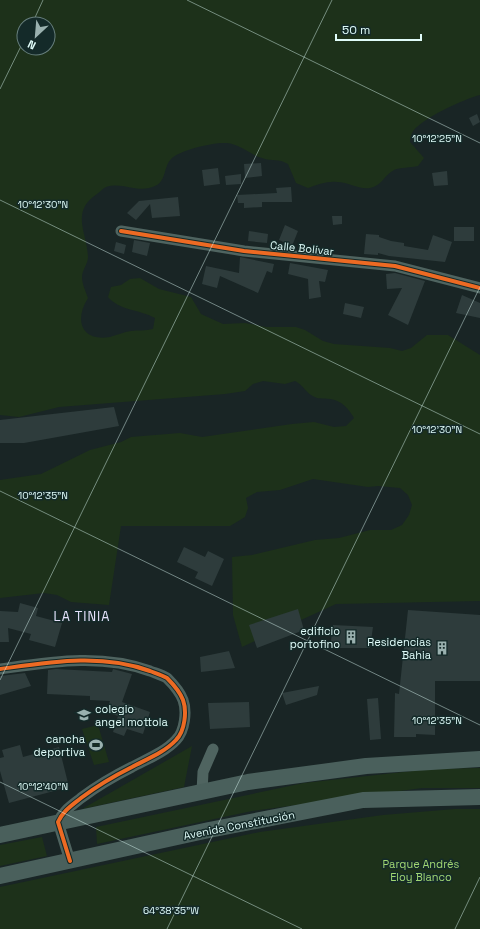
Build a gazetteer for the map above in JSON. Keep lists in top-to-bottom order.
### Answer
{
  "streets": {
    "main road": ["Avenida Constitución"],
    "street": ["Calle Bolívar"]
  },
  "districts": ["LA TINIA"],
  "parks": ["Parque Andrés Eloy Blanco"],
  "places": {
    "building": ["edificio portofino", "Residencias Bahia"],
    "school or university": ["colegio angel mottola"],
    "sports": ["cancha deportiva"]
  },
  "scale_bar": "50 m",
  "north": "bottom left",
  "coordinates": [
    "10°12'25\"N",
    "10°12'30\"N",
    "10°12'35\"N",
    "10°12'40\"N",
    "64°38'35\"W"
  ]
}
